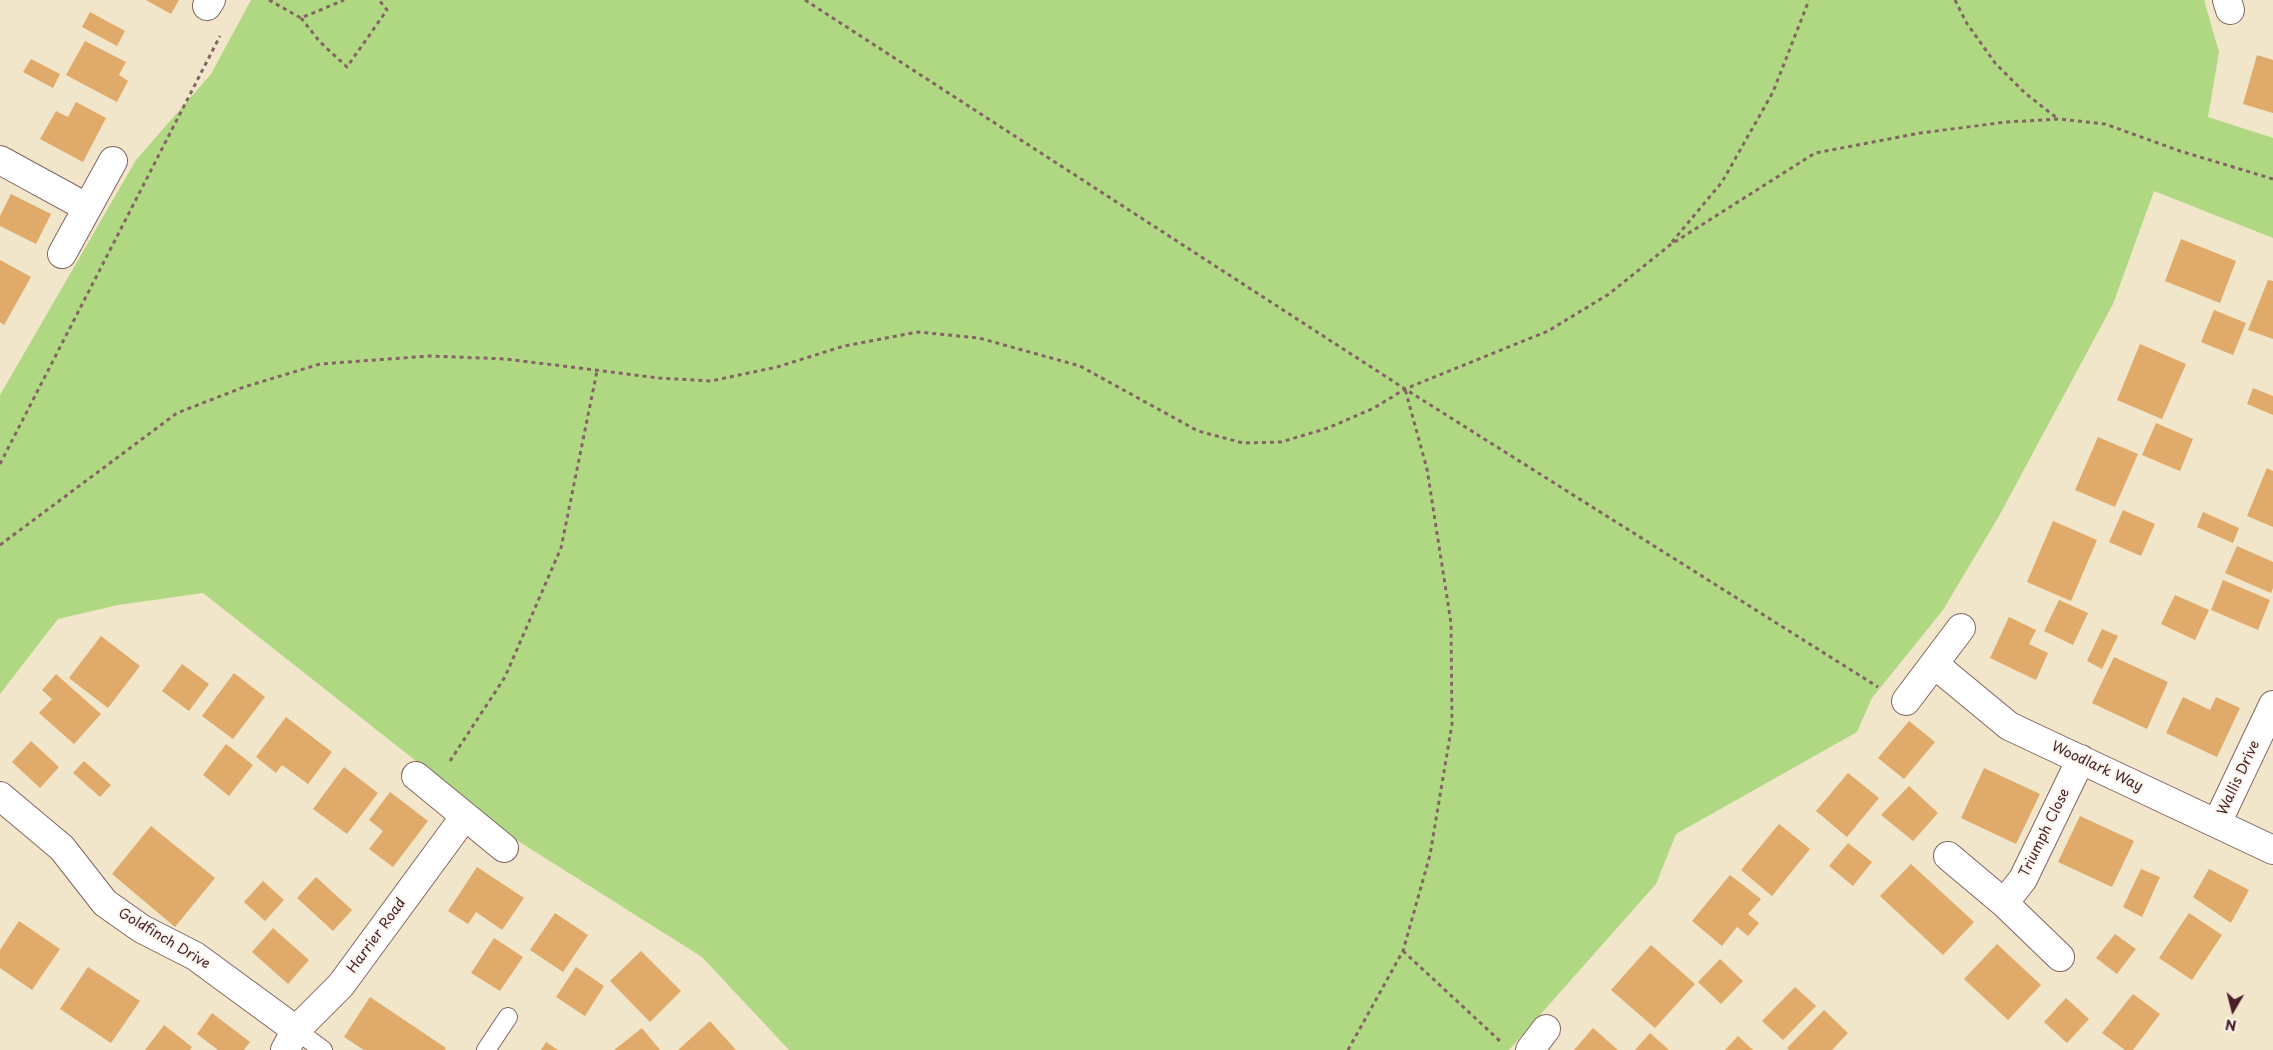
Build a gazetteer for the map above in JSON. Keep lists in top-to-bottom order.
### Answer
{
  "streets": {
    "street": [
      "Woodlark Way",
      "Wallis Drive",
      "Triumph Close",
      "Harrier Road",
      "Goldfinch Drive"
    ]
  },
  "crossings": [
    ["Woodlark Way", "Wallis Drive"],
    ["Woodlark Way", "Triumph Close"],
    ["Harrier Road", "Goldfinch Drive"]
  ],
  "north": "bottom"
}
